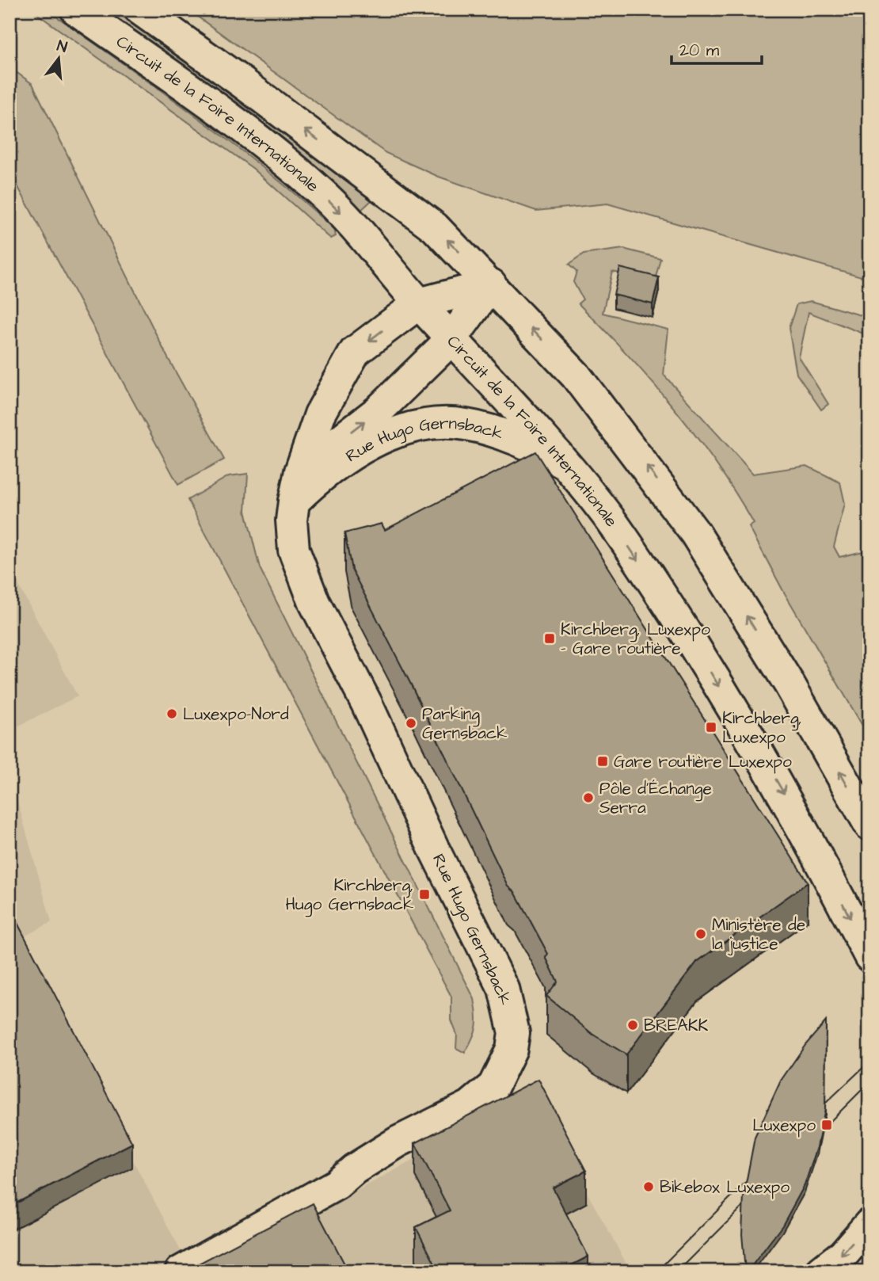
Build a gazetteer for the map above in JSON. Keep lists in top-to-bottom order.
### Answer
{
  "streets": {
    "main road": ["Circuit de la Foire Internationale", "Rue Hugo Gernsback"]
  },
  "crossings": [
    ["Circuit de la Foire Internationale", "Rue Hugo Gernsback"]
  ],
  "places": {
    "transit": [
      "Kirchberg, Luxexpo - Gare routière",
      "Kirchberg, Luxexpo",
      "Gare routière Luxexpo",
      "Kirchberg, Hugo Gernsback",
      "Luxexpo"
    ],
    "other": [
      "Luxexpo-Nord",
      "Parking Gernsback",
      "Pôle d'Échange Serra",
      "Ministère de la justice",
      "BREAKK",
      "Bikebox Luxexpo"
    ]
  },
  "scale_bar": "20 m",
  "north": "top"
}
